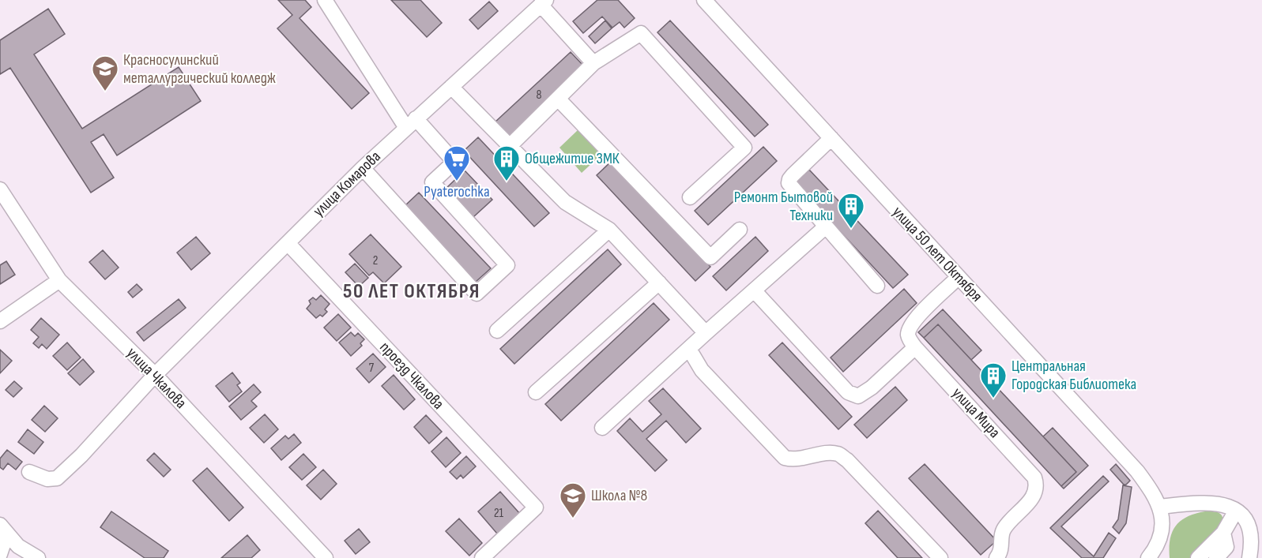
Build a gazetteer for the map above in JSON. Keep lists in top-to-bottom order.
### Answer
{
  "streets": {
    "street": [
      "улица Комарова",
      "улица 50 лет Октября",
      "проезд Чкалова",
      "улица Чкалова",
      "улица Мира"
    ]
  },
  "crossings": [
    ["улица Комарова", "проезд Чкалова"],
    ["улица Комарова", "улица Чкалова"],
    ["улица 50 лет Октября", "улица Мира"]
  ],
  "districts": ["50 ЛЕТ ОКТЯБРЯ"],
  "places": {
    "school or university": ["Красносулинский металлургический колледж", "Школа №8"],
    "supermarket": ["Pyaterochka"],
    "building": ["Общежитие 3МК", "Ремонт Бытовой Техники", "Центральная Городская Библиотека"]
  },
  "house_numbers": [
    "8",
    "2",
    "7",
    "21"
  ]
}
